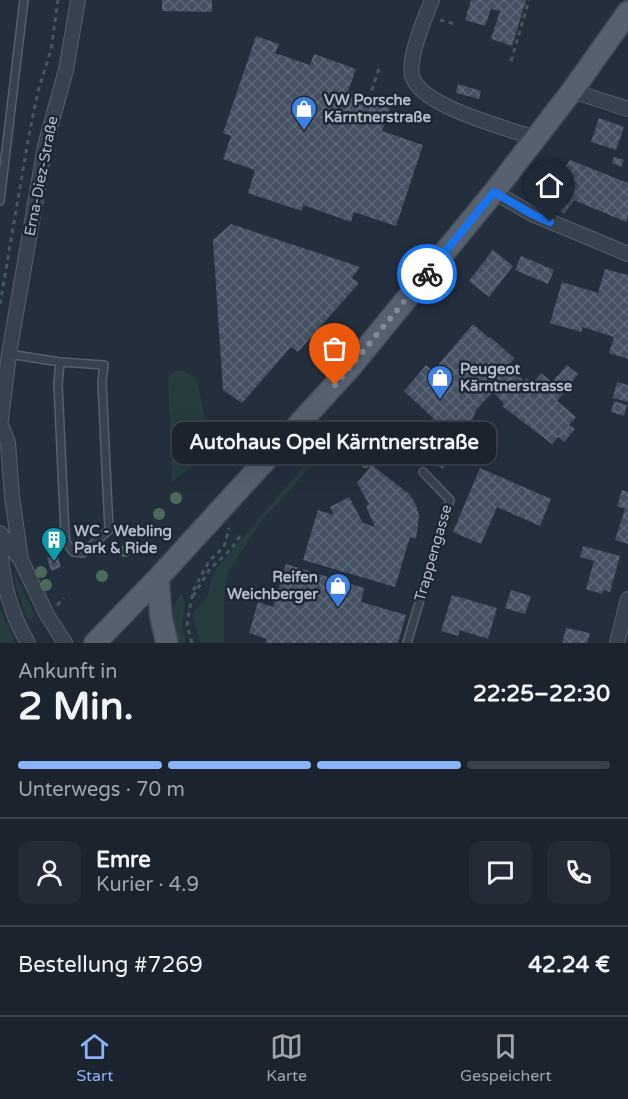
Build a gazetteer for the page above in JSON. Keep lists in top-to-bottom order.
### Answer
{
  "streets": {
    "street": ["Erna-Diez-Straße"],
    "lane": ["Trappengasse"]
  },
  "places": {
    "shop": ["VW Porsche Kärntnerstraße", "Peugeot Kärntnerstrasse", "Reifen Weichberger"],
    "other": ["Autohaus Opel Kärntnerstraße"],
    "building": ["WC - Webling Park & Ride"]
  },
  "page": {
    "bubble": "Autohaus Opel Kärntnerstraße",
    "heading": ["2 Min.", "Ankunft in", "22:25–22:30"],
    "panel": [
      "Emre",
      "Kurier · 4.9",
      "Bestellung #7269",
      "42.24 €"
    ],
    "bar": "Unterwegs · 70 m",
    "tabs": ["Start", "Karte", "Gespeichert"]
  }
}
